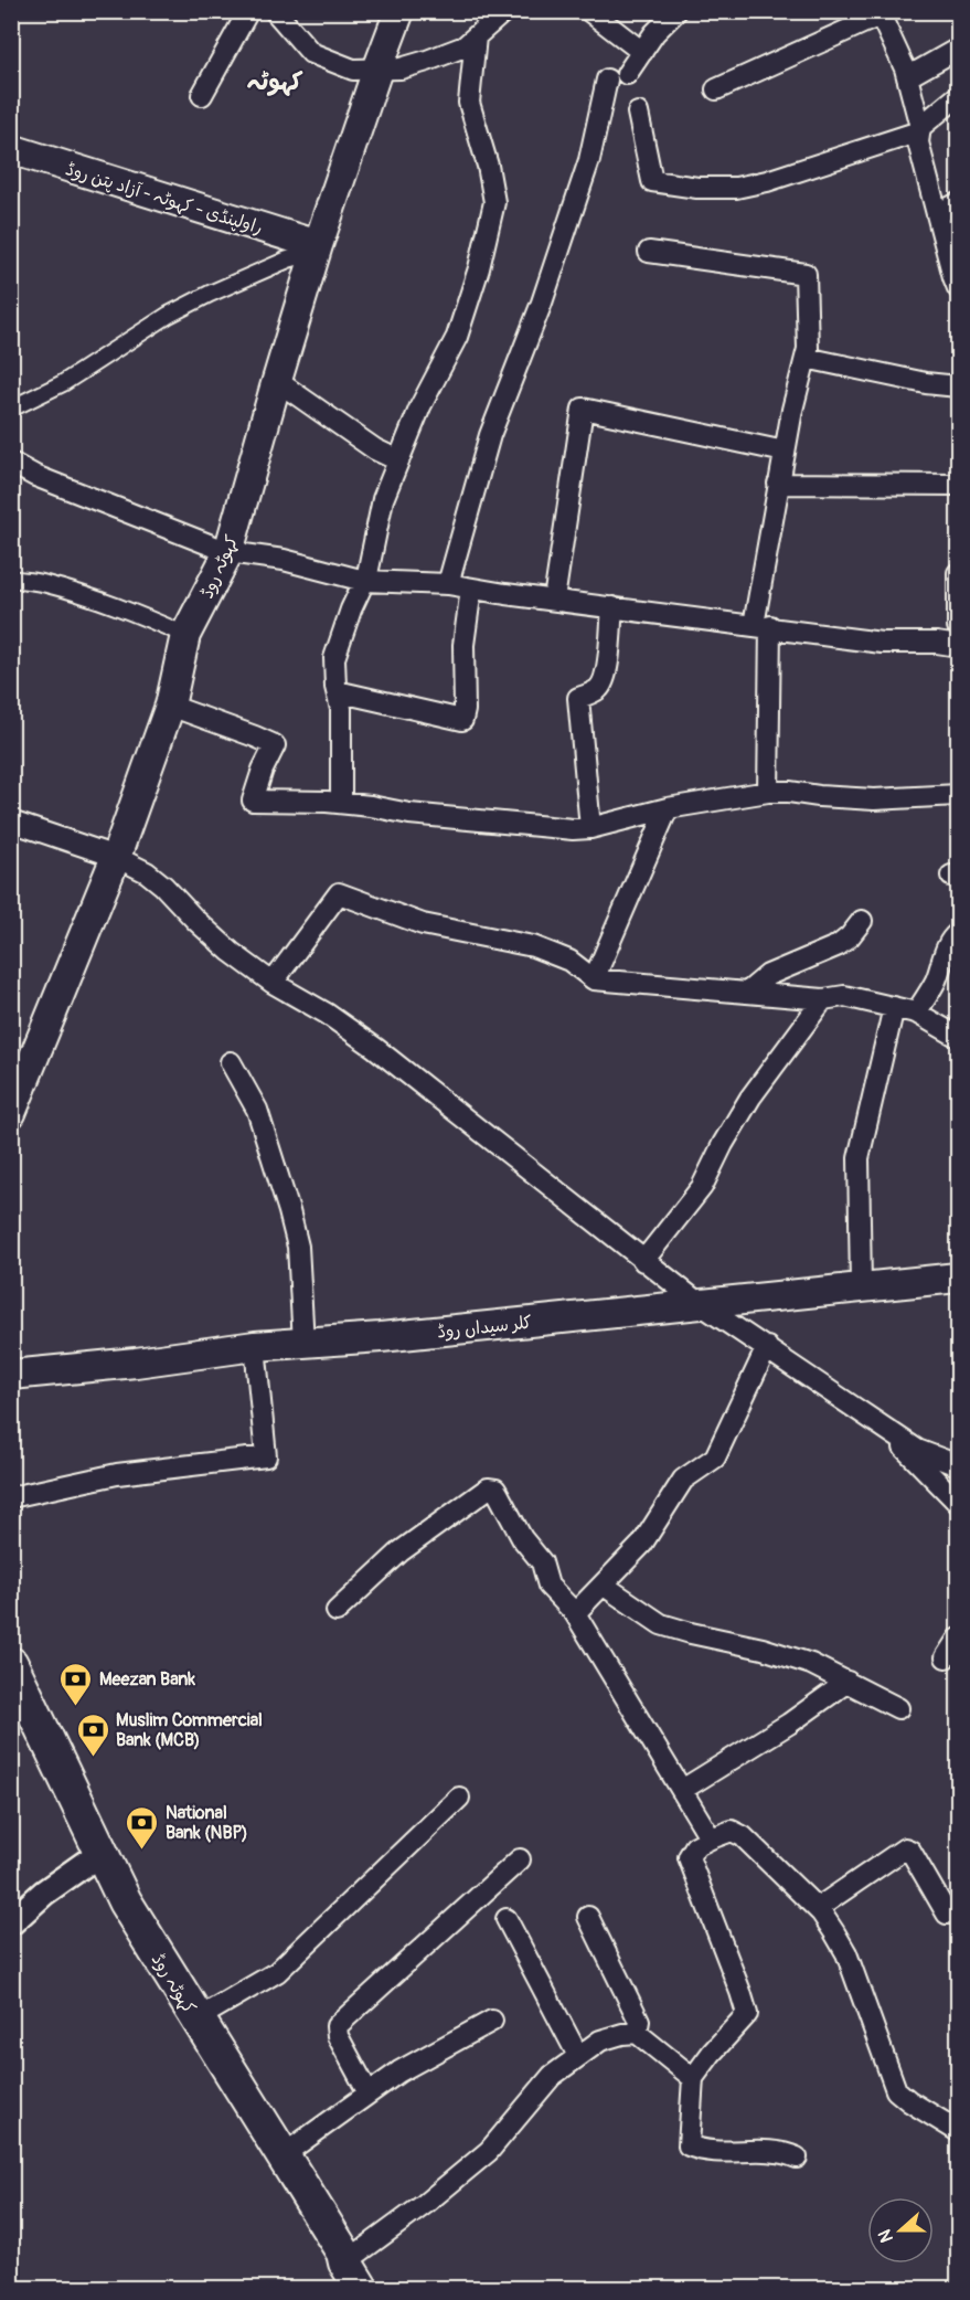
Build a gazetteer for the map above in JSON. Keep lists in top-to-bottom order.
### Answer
{
  "streets": {
    "highway": ["کہوٹہ روڈ"],
    "main road": ["راولپنڈی - کہوٹہ - آزاد پتن روڈ", "کلر سیداں روڈ"]
  },
  "crossings": [
    ["راولپنڈی - کہوٹہ - آزاد پتن روڈ", "کہوٹہ روڈ"]
  ],
  "districts": ["کہوٹہ"],
  "places": {
    "bank": ["Meezan Bank", "Muslim Commercial Bank (MCB)", "National Bank (NBP)"]
  },
  "north": "left"
}
